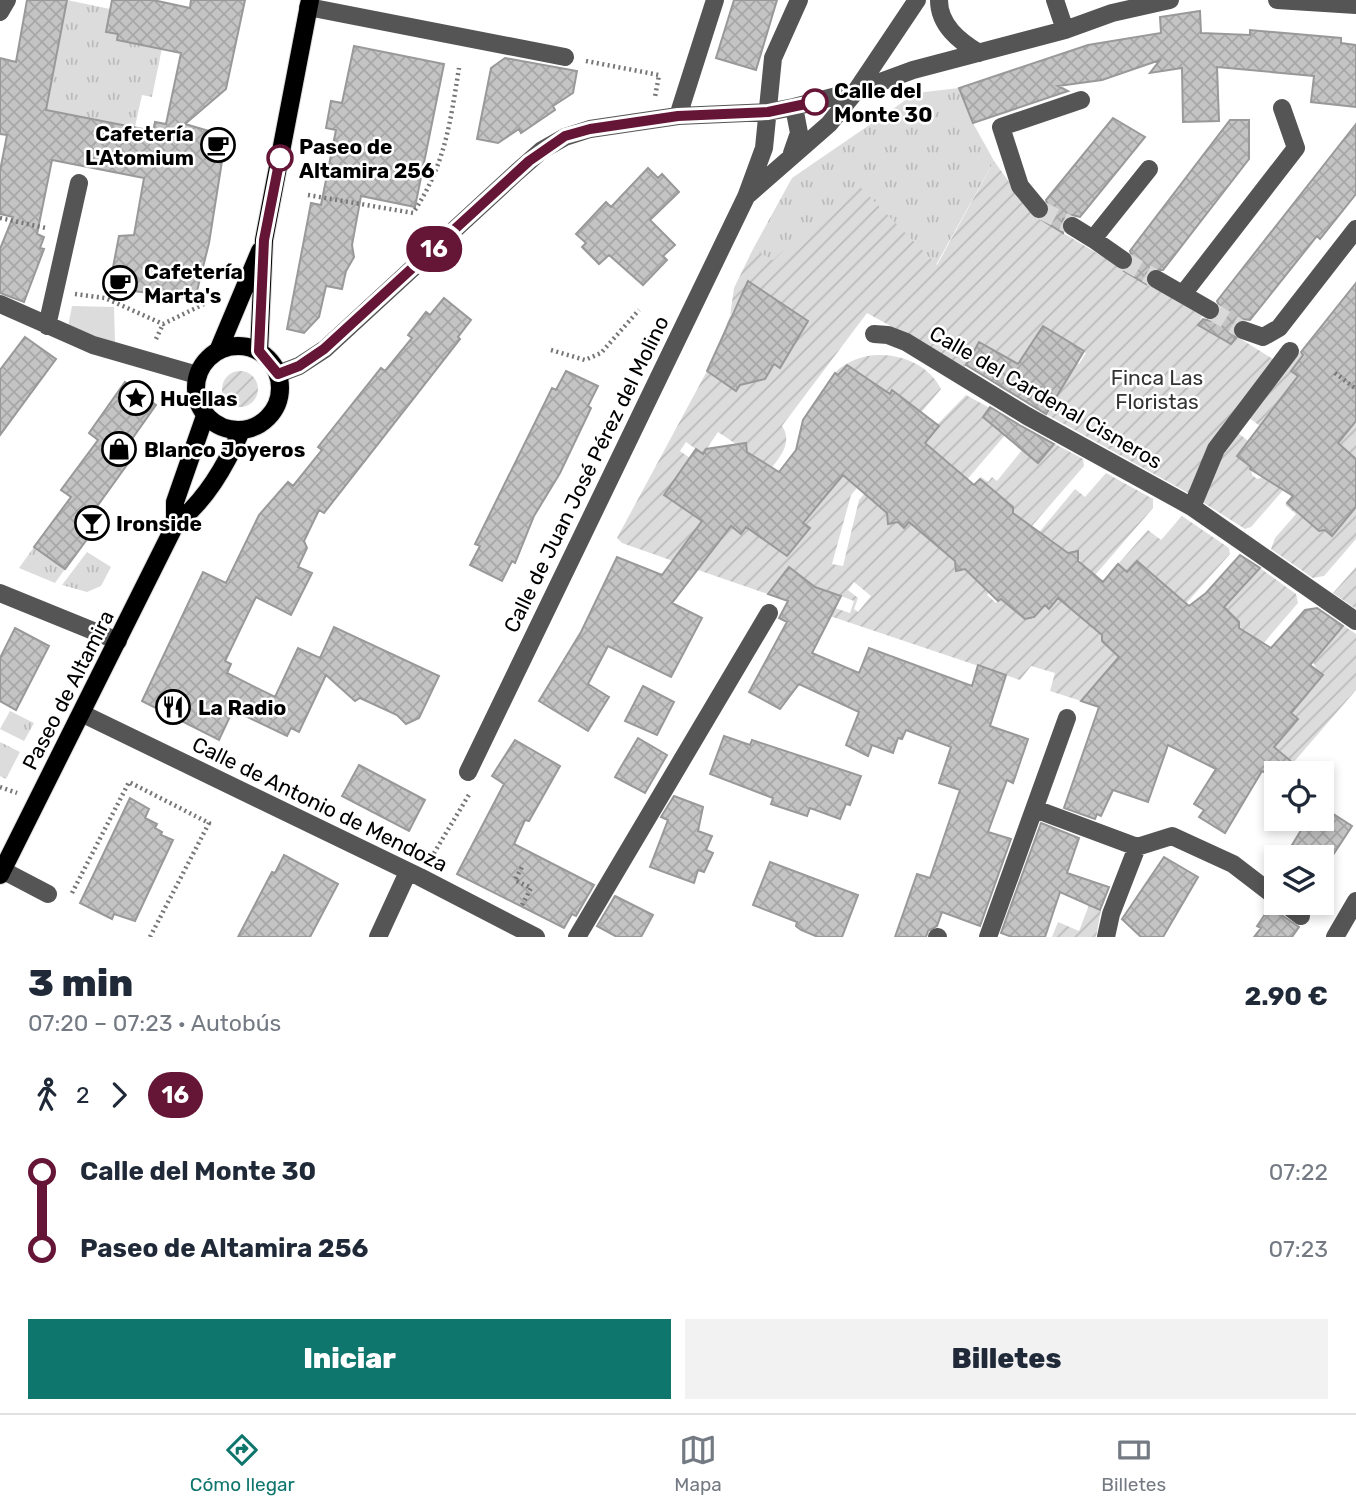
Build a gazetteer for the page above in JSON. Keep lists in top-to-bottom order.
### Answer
{
  "streets": {
    "main road": ["Paseo de Altamira"],
    "street": ["Calle del Cardenal Cisneros", "Calle de Juan José Pérez del Molino", "Calle de Antonio de Mendoza"]
  },
  "crossings": [
    ["Paseo de Altamira", "Calle de Antonio de Mendoza"]
  ],
  "parks": ["Finca Las Floristas"],
  "places": {
    "other": ["Calle del Monte 30", "Paseo de Altamira 256"],
    "cafe": ["Cafetería L'Atomium", "Cafetería Marta's"],
    "place": ["Huellas"],
    "shop": ["Blanco Joyeros"],
    "bar": ["Ironside"],
    "restaurant": ["La Radio"]
  },
  "lines": ["bus line 16"],
  "page": {
    "on_map": "16",
    "heading": ["3 min", "07:20 – 07:23 · Autobús", "2.90 €"],
    "legs": ["2", "16"],
    "list": [
      {
        "name": "Calle del Monte 30",
        "value": "07:22"
      },
      {
        "name": "Paseo de Altamira 256",
        "value": "07:23"
      }
    ],
    "buttons": ["Iniciar", "Billetes"],
    "tabs": ["Cómo llegar", "Mapa", "Billetes"]
  }
}
